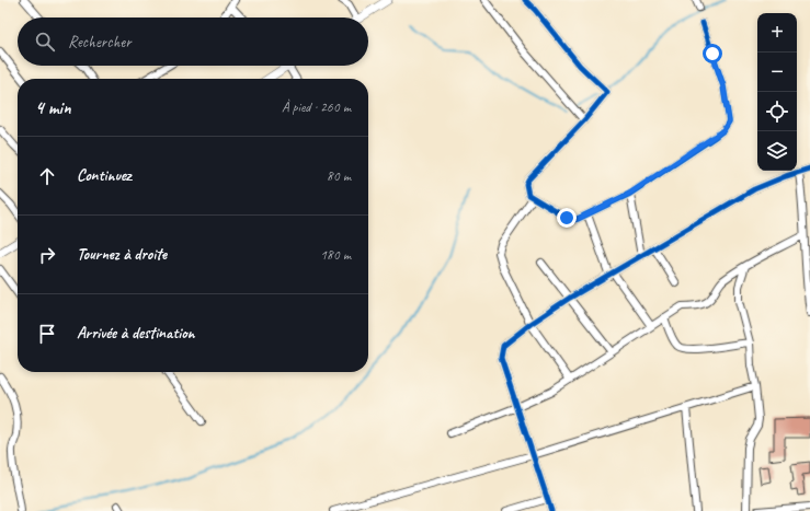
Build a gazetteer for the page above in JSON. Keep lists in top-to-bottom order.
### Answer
{
  "page": {
    "map_buttons": ["+", "−"],
    "search": "Rechercher",
    "heading": ["4 min", "À pied · 260 m"],
    "list": [
      ["Continuez", "80 m"],
      ["Tournez à droite", "180 m"],
      "Arrivée à destination"
    ]
  }
}
